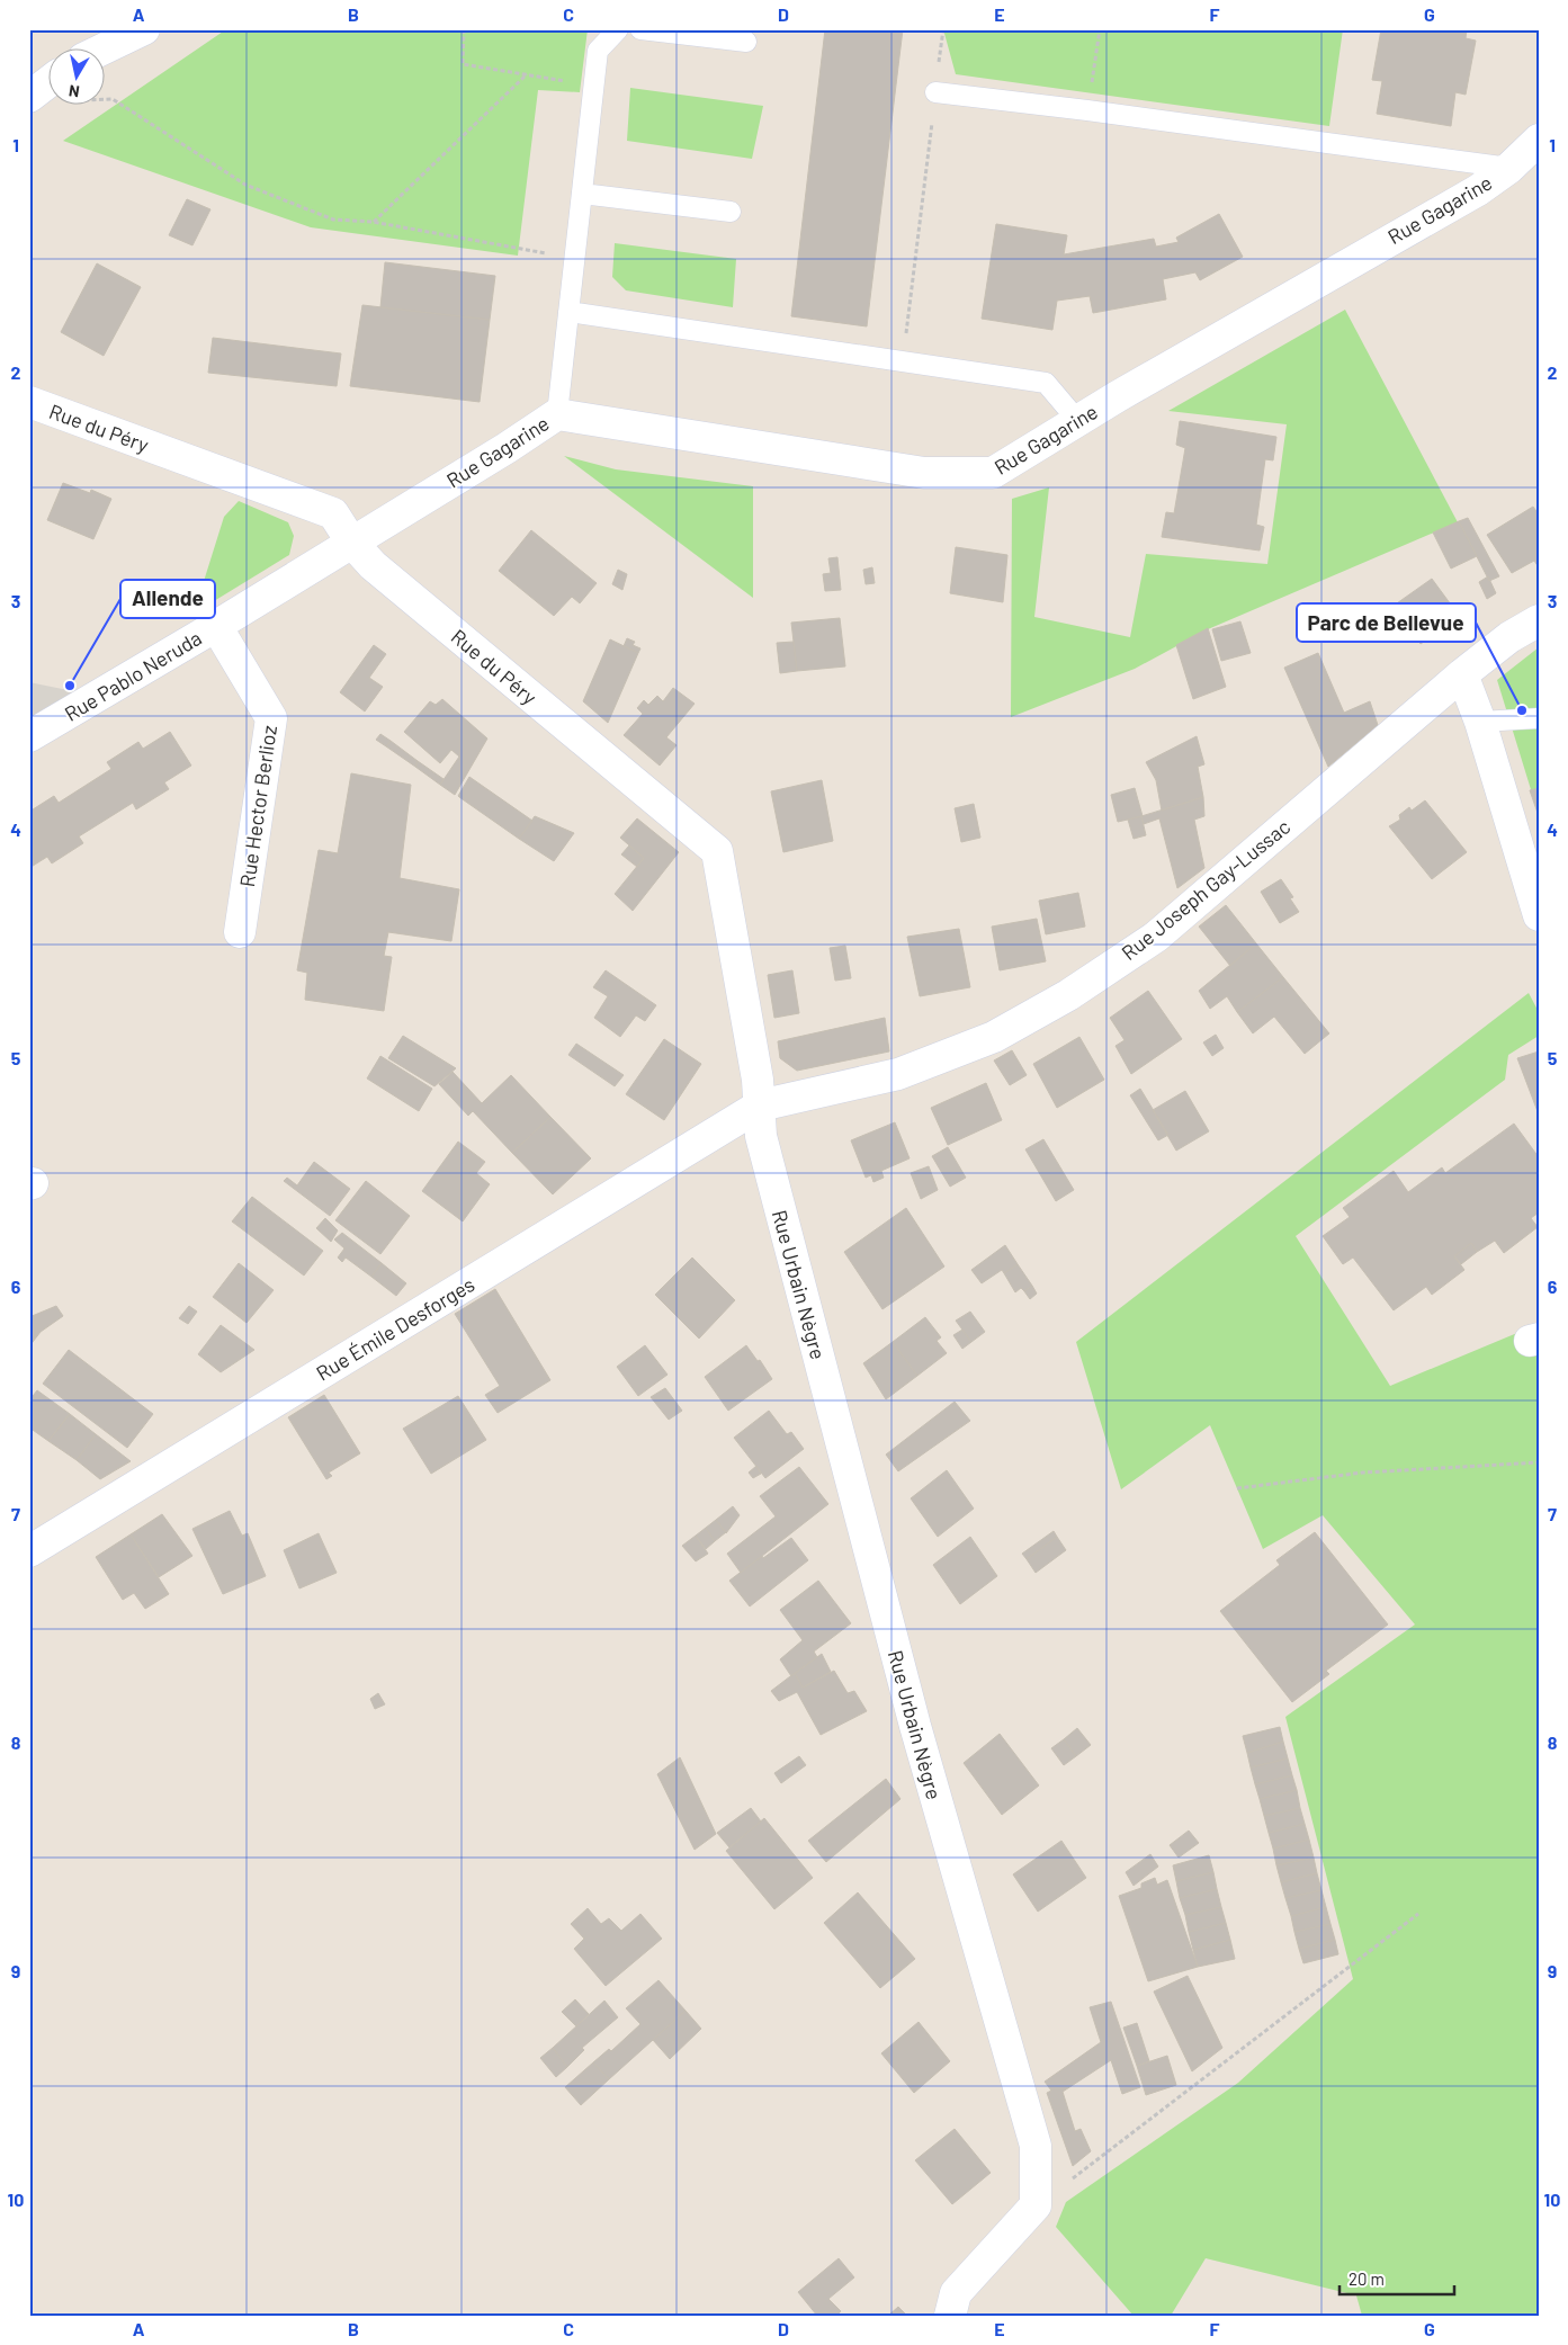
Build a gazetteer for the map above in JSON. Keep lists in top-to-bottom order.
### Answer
{
  "streets": {
    "street": [
      "Rue Gagarine",
      "Rue du Péry",
      "Rue Pablo Neruda",
      "Rue Hector Berlioz",
      "Rue Joseph Gay-Lussac",
      "Rue Urbain Nègre",
      "Rue Émile Desforges"
    ]
  },
  "crossings": [
    ["Rue Gagarine", "Rue du Péry"],
    ["Rue Gagarine", "Rue Pablo Neruda"],
    ["Rue du Péry", "Rue Pablo Neruda"],
    ["Rue du Péry", "Rue Joseph Gay-Lussac"],
    ["Rue du Péry", "Rue Urbain Nègre"],
    ["Rue du Péry", "Rue Émile Desforges"],
    ["Rue Pablo Neruda", "Rue Hector Berlioz"],
    ["Rue Joseph Gay-Lussac", "Rue Urbain Nègre"],
    ["Rue Joseph Gay-Lussac", "Rue Émile Desforges"],
    ["Rue Urbain Nègre", "Rue Émile Desforges"]
  ],
  "places": ["Allende", "Parc de Bellevue"],
  "scale_bar": "20 m",
  "north": "bottom",
  "grid": {
    "columns": [
      "A",
      "B",
      "C",
      "D",
      "E",
      "F",
      "G"
    ],
    "rows": [
      "1",
      "2",
      "3",
      "4",
      "5",
      "6",
      "7",
      "8",
      "9",
      "10"
    ]
  }
}
